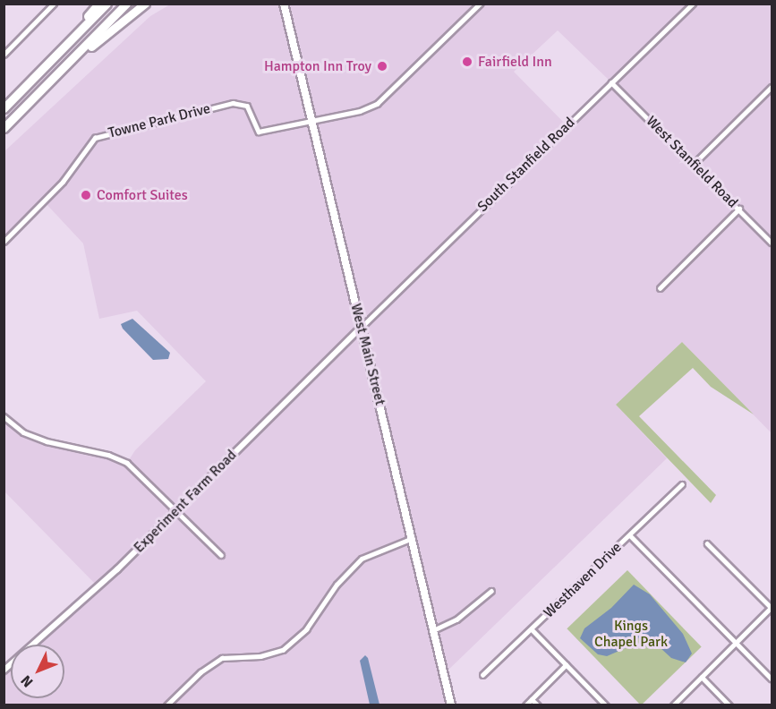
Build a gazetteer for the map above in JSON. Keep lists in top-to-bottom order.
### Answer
{
  "streets": {
    "main road": ["West Main Street"],
    "street": [
      "Towne Park Drive",
      "West Stanfield Road",
      "South Stanfield Road",
      "Experiment Farm Road",
      "Westhaven Drive"
    ]
  },
  "crossings": [
    ["Towne Park Drive", "West Main Street"],
    ["West Stanfield Road", "South Stanfield Road"],
    ["South Stanfield Road", "West Main Street"],
    ["South Stanfield Road", "Experiment Farm Road"],
    ["West Main Street", "Experiment Farm Road"]
  ],
  "parks": ["Kings Chapel Park"],
  "places": ["Fairfield Inn", "Hampton Inn Troy", "Comfort Suites"],
  "north": "bottom left"
}
